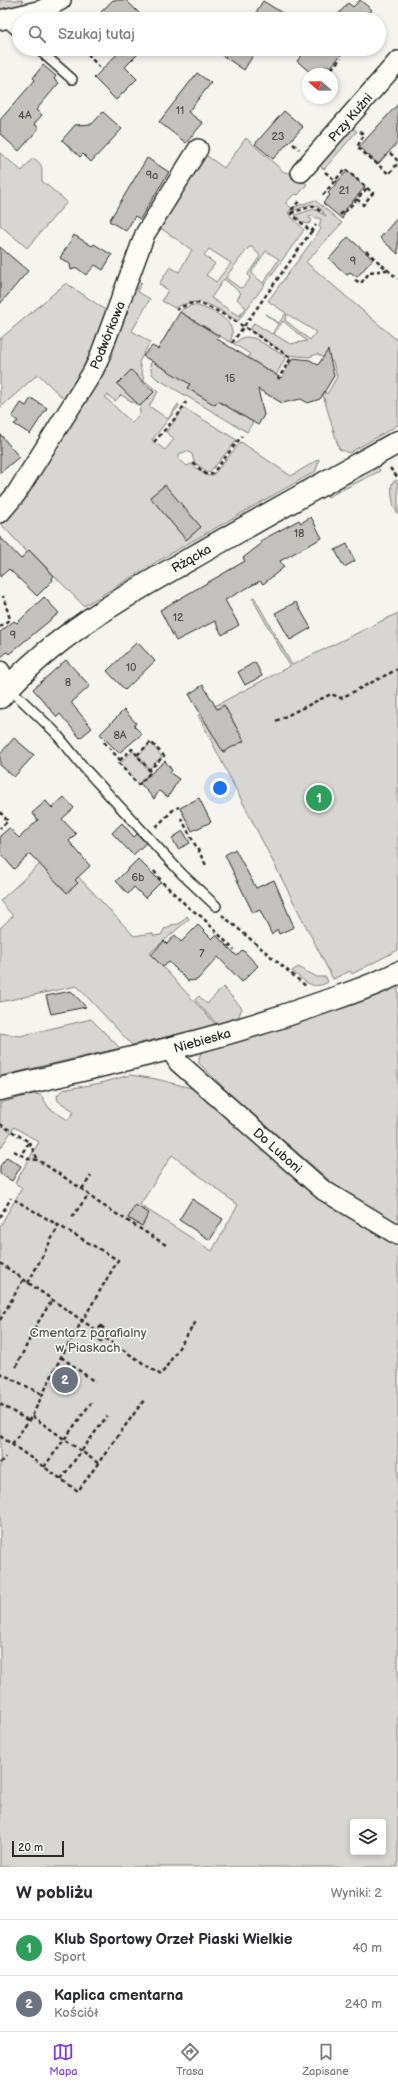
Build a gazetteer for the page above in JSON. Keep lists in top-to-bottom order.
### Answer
{
  "streets": {
    "street": [
      "Przy Kuźni",
      "Podwórkowa",
      "Rżącka",
      "Niebieska",
      "Do Luboni"
    ]
  },
  "crossings": [
    ["Niebieska", "Do Luboni"]
  ],
  "parks": ["Cmentarz parafialny w Piaskach"],
  "house_numbers": [
    "11",
    "4A",
    "23",
    "9a",
    "21",
    "9",
    "15",
    "18",
    "12",
    "9",
    "10",
    "8",
    "8A",
    "6b",
    "7"
  ],
  "scale_bar": "20 m",
  "north": "left",
  "page": {
    "search": "Szukaj tutaj",
    "pins": ["1", "2"],
    "scale": "20 m",
    "heading": ["W pobliżu", "Wyniki: 2"],
    "list": [
      {
        "mark": "1",
        "name": "Klub Sportowy Orzeł Piaski Wielkie",
        "note": "Sport",
        "value": "40 m"
      },
      {
        "mark": "2",
        "name": "Kaplica cmentarna",
        "note": "Kościół",
        "value": "240 m"
      }
    ],
    "nav": ["Mapa", "Trasa", "Zapisane"]
  }
}
